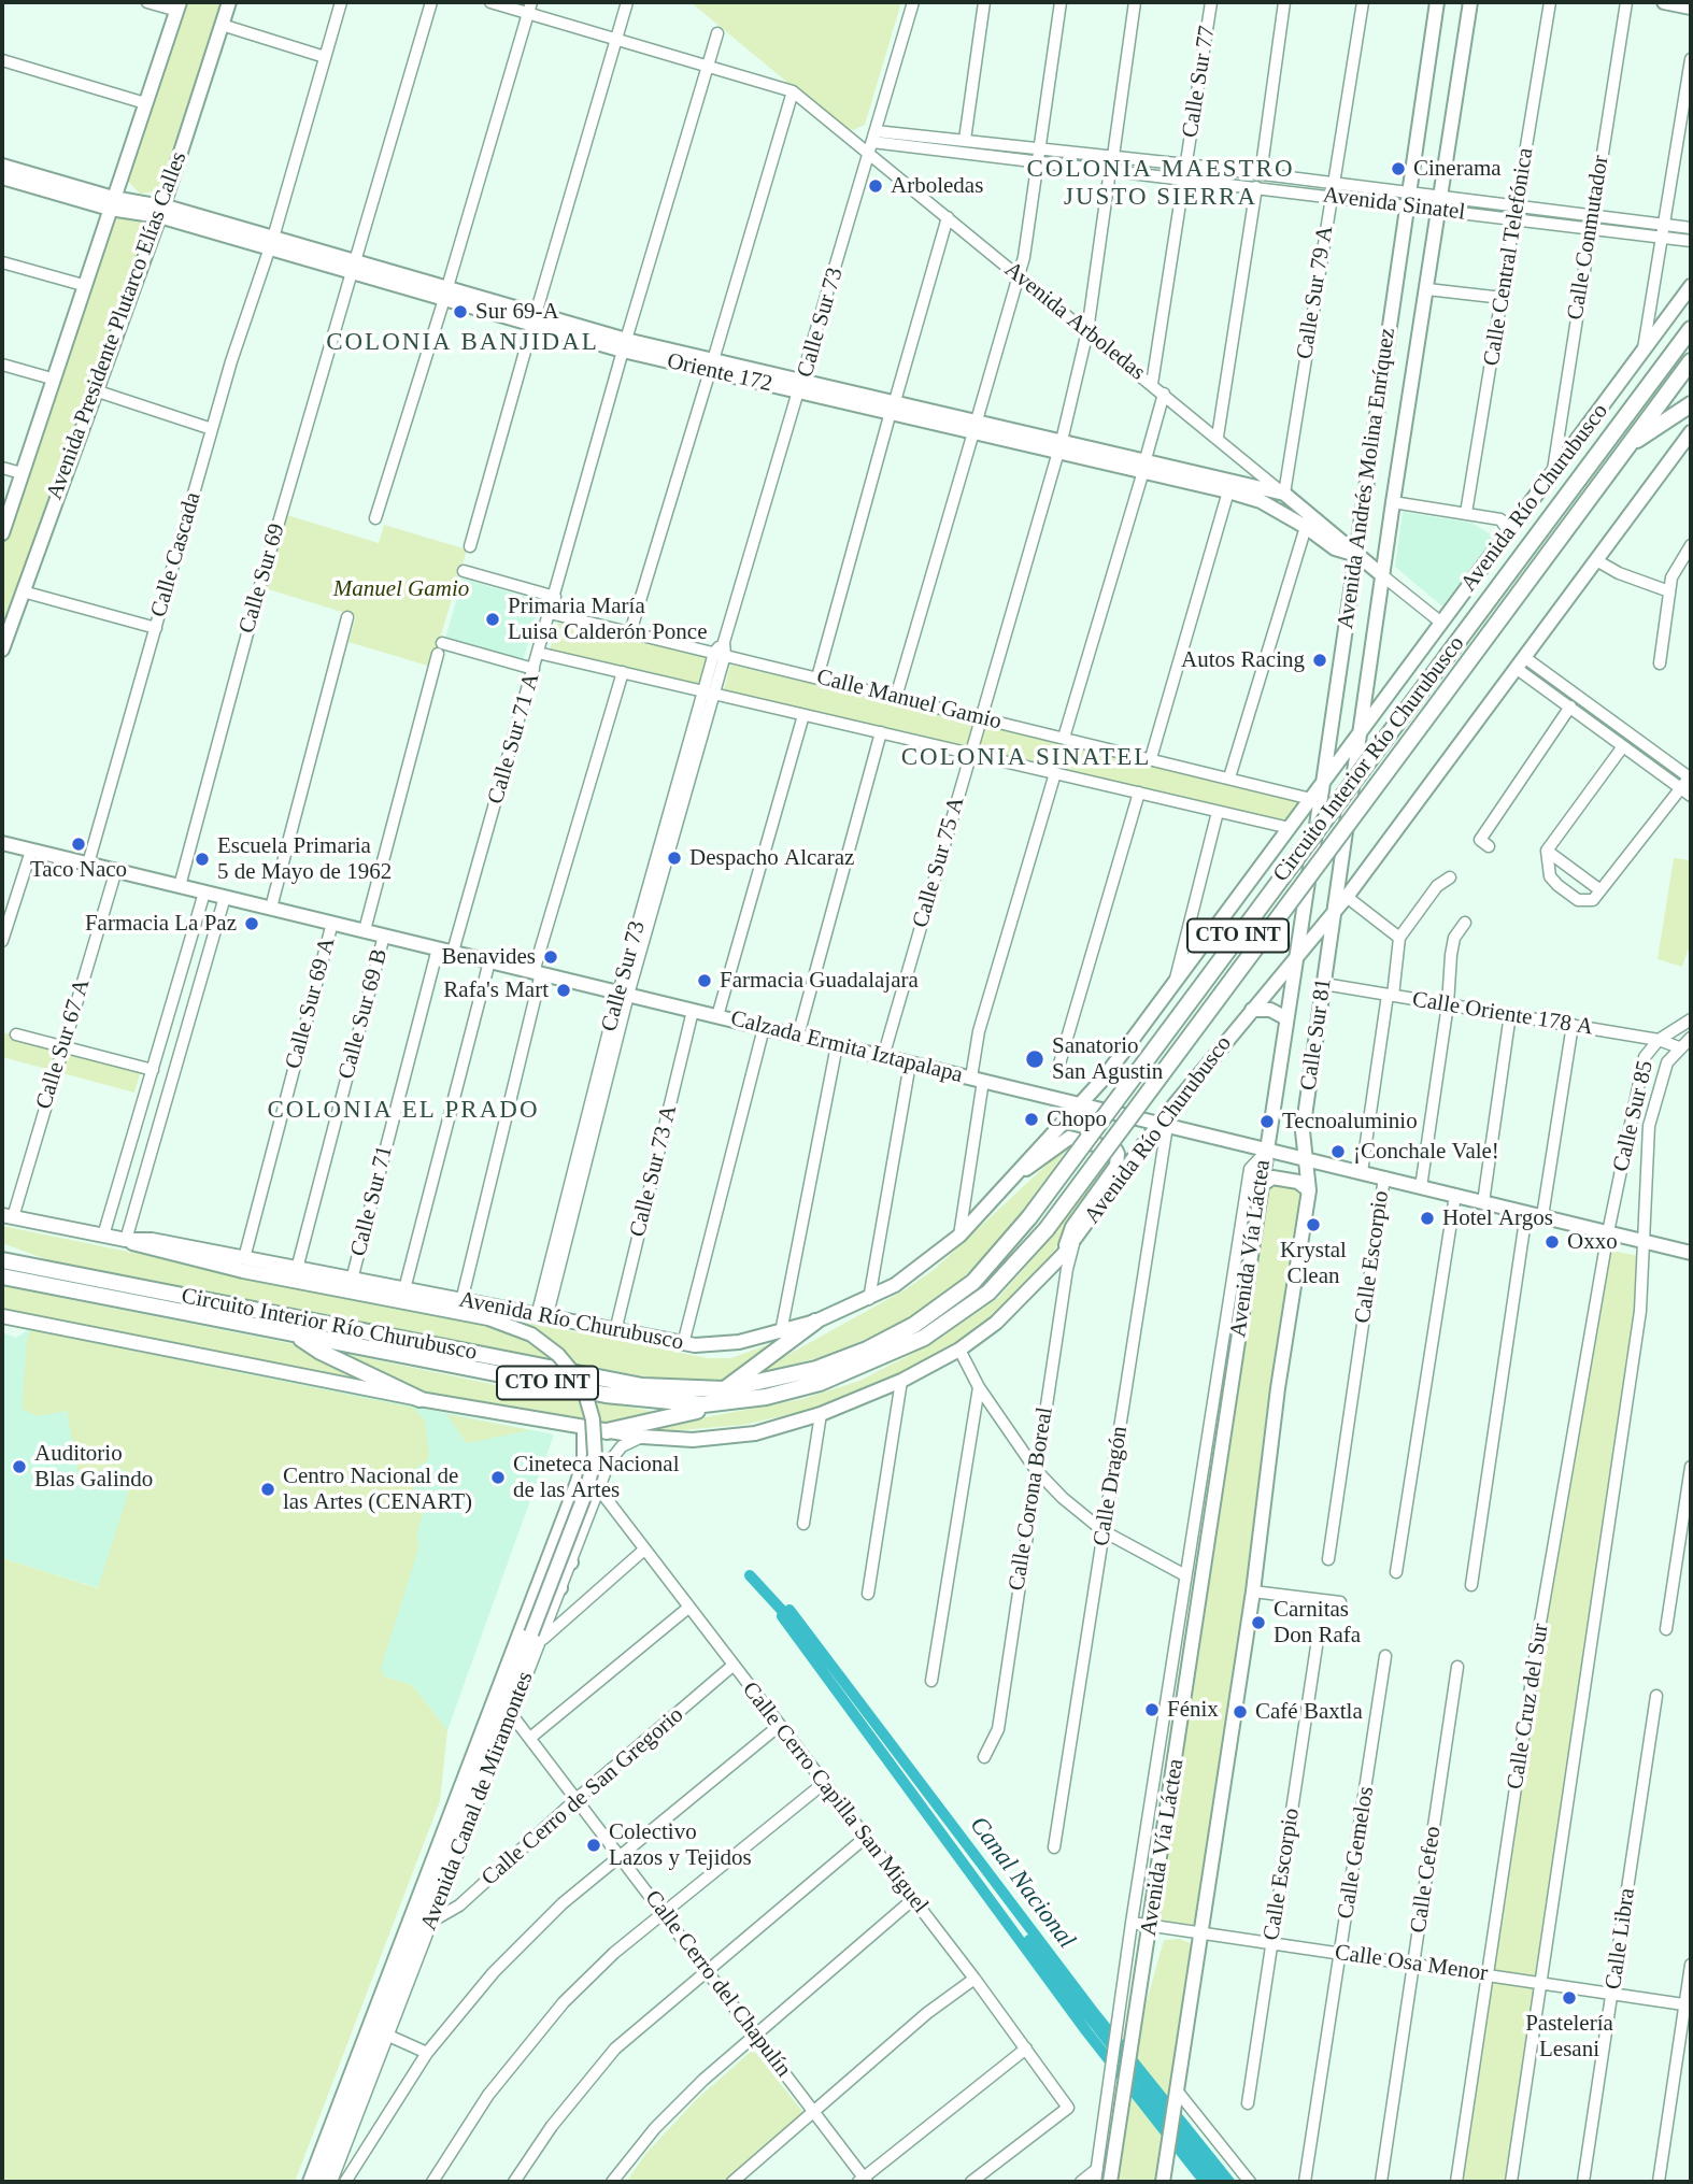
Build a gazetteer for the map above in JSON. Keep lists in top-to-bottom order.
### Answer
{
  "streets": {
    "highway": ["Circuito Interior Río Churubusco", "CTO INT"],
    "main road": [
      "Avenida Arboledas",
      "Avenida Presidente Plutarco Elías Calles",
      "Oriente 172",
      "Avenida Andrés Molina Enríquez",
      "Avenida Río Churubusco",
      "Calle Sur 81",
      "Calzada Ermita Iztapalapa",
      "Avenida Vía Láctea",
      "Avenida Canal de Miramontes"
    ],
    "street": [
      "Calle Sur 77",
      "Avenida Sinatel",
      "Calle Conmutador",
      "Calle Central Telefónica",
      "Calle Sur 79 A",
      "Calle Sur 73",
      "Calle Cascada",
      "Calle Sur 69",
      "Calle Manuel Gamio",
      "Calle Sur 71 A",
      "Calle Sur 75 A",
      "Calle Sur 69 A",
      "Calle Sur 69 B",
      "Calle Oriente 178 A",
      "Calle Sur 67 A",
      "Calle Sur 85",
      "Calle Sur 73 A",
      "Calle Sur 71",
      "Calle Escorpio",
      "Calle Dragón",
      "Calle Corona Boreal",
      "Calle Cruz del Sur",
      "Calle Cerro de San Gregorio",
      "Calle Cerro Capilla San Miguel",
      "Calle Gemelos",
      "Calle Cefeo",
      "Calle Libra",
      "Calle Osa Menor",
      "Calle Cerro del Chapulín"
    ]
  },
  "crossings": [
    ["Calle Sur 77", "Avenida Sinatel"],
    ["Calle Sur 77", "Avenida Arboledas"],
    ["Avenida Sinatel", "Calle Conmutador"],
    ["Avenida Sinatel", "Calle Central Telefónica"],
    ["Avenida Sinatel", "Calle Sur 79 A"],
    ["Avenida Sinatel", "Calle Sur 73"],
    ["Avenida Sinatel", "Avenida Andrés Molina Enríquez"],
    ["Avenida Sinatel", "Calle Sur 75 A"],
    ["Calle Conmutador", "Avenida Río Churubusco"],
    ["Calle Sur 79 A", "Avenida Arboledas"],
    ["Calle Sur 79 A", "Oriente 172"],
    ["Avenida Arboledas", "Calle Sur 73"],
    ["Avenida Arboledas", "Oriente 172"],
    ["Avenida Arboledas", "Avenida Andrés Molina Enríquez"],
    ["Avenida Arboledas", "Avenida Río Churubusco"],
    ["Avenida Arboledas", "Calle Sur 75 A"],
    ["Calle Sur 73", "Oriente 172"],
    ["Calle Sur 73", "Avenida Río Churubusco"],
    ["Calle Sur 73", "Calle Manuel Gamio"],
    ["Calle Sur 73", "Calzada Ermita Iztapalapa"],
    ["Avenida Presidente Plutarco Elías Calles", "Oriente 172"],
    ["Oriente 172", "Calle Cascada"],
    ["Oriente 172", "Calle Sur 69"],
    ["Oriente 172", "Calle Sur 71 A"],
    ["Oriente 172", "Calle Sur 75 A"],
    ["Avenida Andrés Molina Enríquez", "Avenida Río Churubusco"],
    ["Avenida Andrés Molina Enríquez", "Calle Sur 81"],
    ["Avenida Río Churubusco", "Calle Manuel Gamio"],
    ["Avenida Río Churubusco", "Calle Sur 69 A"],
    ["Avenida Río Churubusco", "Calle Sur 69 B"],
    ["Avenida Río Churubusco", "Calle Sur 81"],
    ["Avenida Río Churubusco", "Calzada Ermita Iztapalapa"],
    ["Avenida Río Churubusco", "Calle Sur 73 A"],
    ["Avenida Río Churubusco", "Calle Sur 71"],
    ["Avenida Río Churubusco", "Calle Dragón"],
    ["Avenida Río Churubusco", "Calle Corona Boreal"],
    ["Avenida Río Churubusco", "Avenida Canal de Miramontes"],
    ["Calle Cascada", "Calzada Ermita Iztapalapa"],
    ["Calle Sur 69", "Calzada Ermita Iztapalapa"],
    ["Calle Manuel Gamio", "Calle Sur 71 A"],
    ["Calle Manuel Gamio", "Calle Sur 75 A"],
    ["Calle Sur 71 A", "Calzada Ermita Iztapalapa"],
    ["Calle Sur 75 A", "Calzada Ermita Iztapalapa"],
    ["Calle Sur 69 A", "Calzada Ermita Iztapalapa"],
    ["Calle Sur 69 B", "Calzada Ermita Iztapalapa"],
    ["Calle Oriente 178 A", "Calle Sur 81"],
    ["Calle Oriente 178 A", "Calle Sur 85"],
    ["Calle Sur 81", "Calzada Ermita Iztapalapa"],
    ["Calle Sur 81", "Avenida Vía Láctea"],
    ["Calle Sur 67 A", "Calzada Ermita Iztapalapa"],
    ["Calzada Ermita Iztapalapa", "Calle Sur 85"],
    ["Calzada Ermita Iztapalapa", "Calle Sur 73 A"],
    ["Calzada Ermita Iztapalapa", "Calle Sur 71"],
    ["Calzada Ermita Iztapalapa", "Avenida Vía Láctea"],
    ["Calzada Ermita Iztapalapa", "Calle Escorpio"],
    ["Calzada Ermita Iztapalapa", "Calle Dragón"],
    ["Calzada Ermita Iztapalapa", "Calle Cruz del Sur"],
    ["Calle Sur 85", "Calle Cruz del Sur"],
    ["Avenida Vía Láctea", "Calle Osa Menor"],
    ["Calle Escorpio", "Calle Osa Menor"],
    ["Calle Cruz del Sur", "Calle Osa Menor"],
    ["Calle Cerro de San Gregorio", "Calle Cerro Capilla San Miguel"],
    ["Calle Cerro de San Gregorio", "Avenida Canal de Miramontes"],
    ["Calle Cerro de San Gregorio", "Calle Cerro del Chapulín"],
    ["Calle Cerro Capilla San Miguel", "Avenida Canal de Miramontes"],
    ["Avenida Canal de Miramontes", "Calle Cerro del Chapulín"],
    ["Calle Gemelos", "Calle Osa Menor"],
    ["Calle Cefeo", "Calle Osa Menor"],
    ["Calle Libra", "Calle Osa Menor"]
  ],
  "districts": [
    "COLONIA MAESTRO JUSTO SIERRA",
    "COLONIA BANJIDAL",
    "COLONIA SINATEL",
    "COLONIA EL PRADO"
  ],
  "water": ["Canal Nacional"],
  "parks": ["Manuel Gamio"],
  "places": [
    "Cinerama",
    "Arboledas",
    "Sur 69-A",
    "Primaria María Luisa Calderón Ponce",
    "Autos Racing",
    "Taco Naco",
    "Despacho Alcaraz",
    "Escuela Primaria 5 de Mayo de 1962",
    "Farmacia La Paz",
    "Benavides",
    "Farmacia Guadalajara",
    "Rafa's Mart",
    "Sanatorio San Agustin",
    "Chopo",
    "Tecnoaluminio",
    "¡Conchale Vale!",
    "Hotel Argos",
    "Krystal Clean",
    "Oxxo",
    "Auditorio Blas Galindo",
    "Cineteca Nacional de las Artes",
    "Centro Nacional de las Artes (CENART)",
    "Carnitas Don Rafa",
    "Fénix",
    "Café Baxtla",
    "Colectivo Lazos y Tejidos",
    "Pastelería Lesani"
  ]
}
